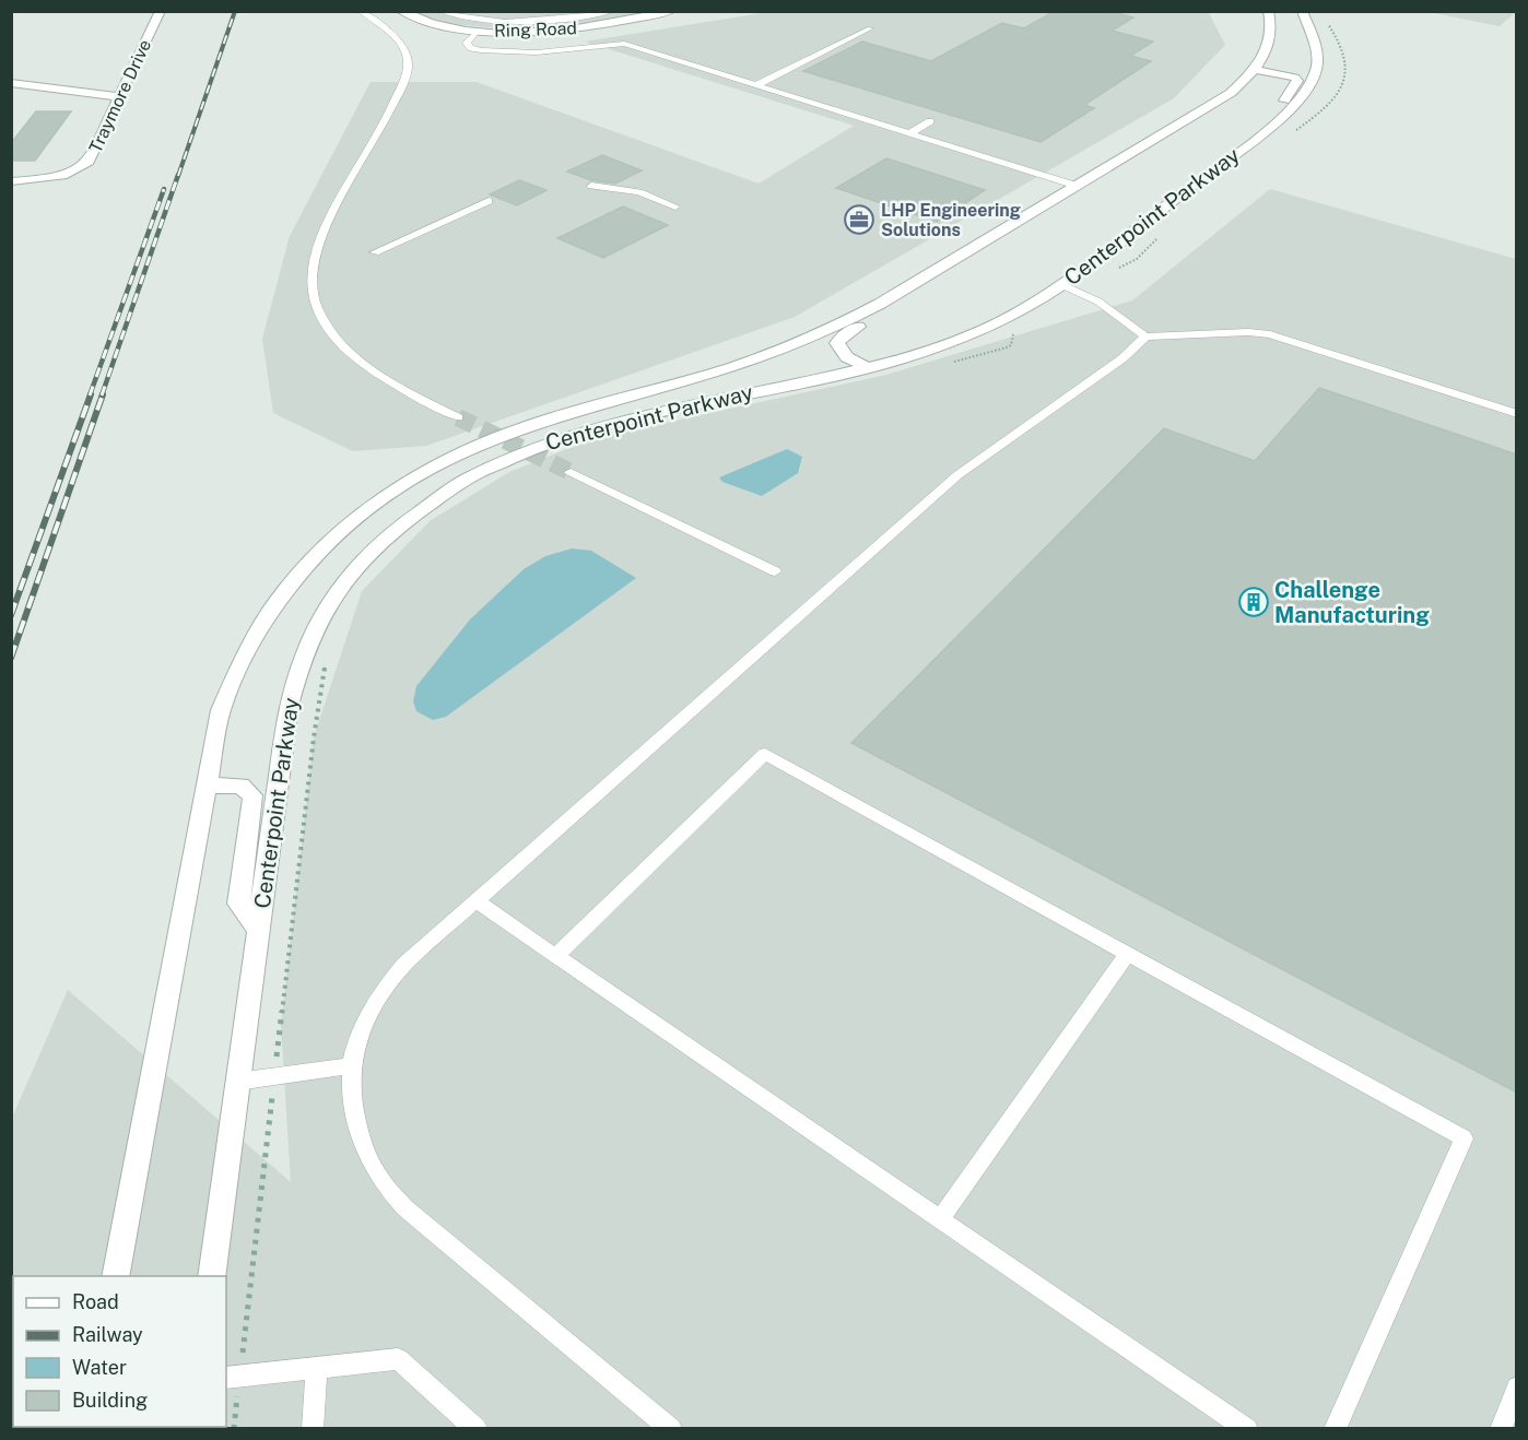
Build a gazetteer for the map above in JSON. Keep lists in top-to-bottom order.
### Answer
{
  "streets": {
    "street": ["Ring Road", "Traymore Drive", "Centerpoint Parkway"]
  },
  "places": {
    "office": ["LHP Engineering Solutions"],
    "building": ["Challenge Manufacturing"]
  },
  "legend": [
    "Road",
    "Railway",
    "Water",
    "Building"
  ]
}
